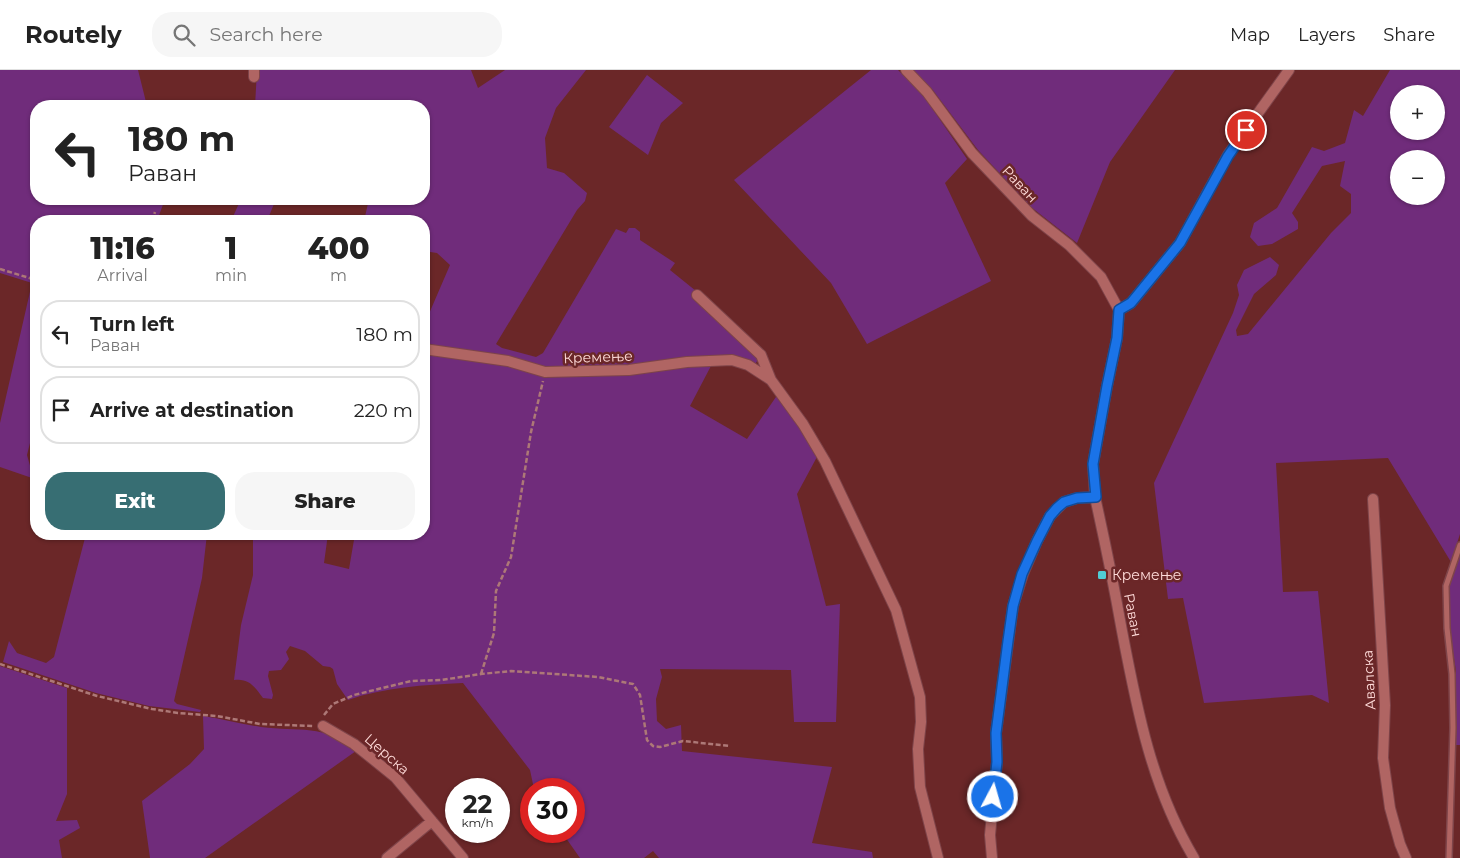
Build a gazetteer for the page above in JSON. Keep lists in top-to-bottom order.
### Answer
{
  "streets": {
    "street": [
      "Раван",
      "Кремење",
      "Авалска",
      "Церска"
    ]
  },
  "places": {
    "transit": ["Кремење"]
  },
  "page": {
    "header": "Routely",
    "search": "Search here",
    "nav": ["Map", "Layers", "Share"],
    "map_buttons": ["+", "−"],
    "turn": ["180 m", "Раван"],
    "eta": [
      "11:16",
      "Arrival",
      "1",
      "min",
      "400",
      "m"
    ],
    "list": [
      {
        "name": "Turn left",
        "note": "Раван",
        "value": "180 m"
      },
      {
        "name": "Arrive at destination",
        "value": "220 m"
      }
    ],
    "buttons": ["Exit", "Share"],
    "speed": "22 km/h",
    "limit": "30"
  }
}
